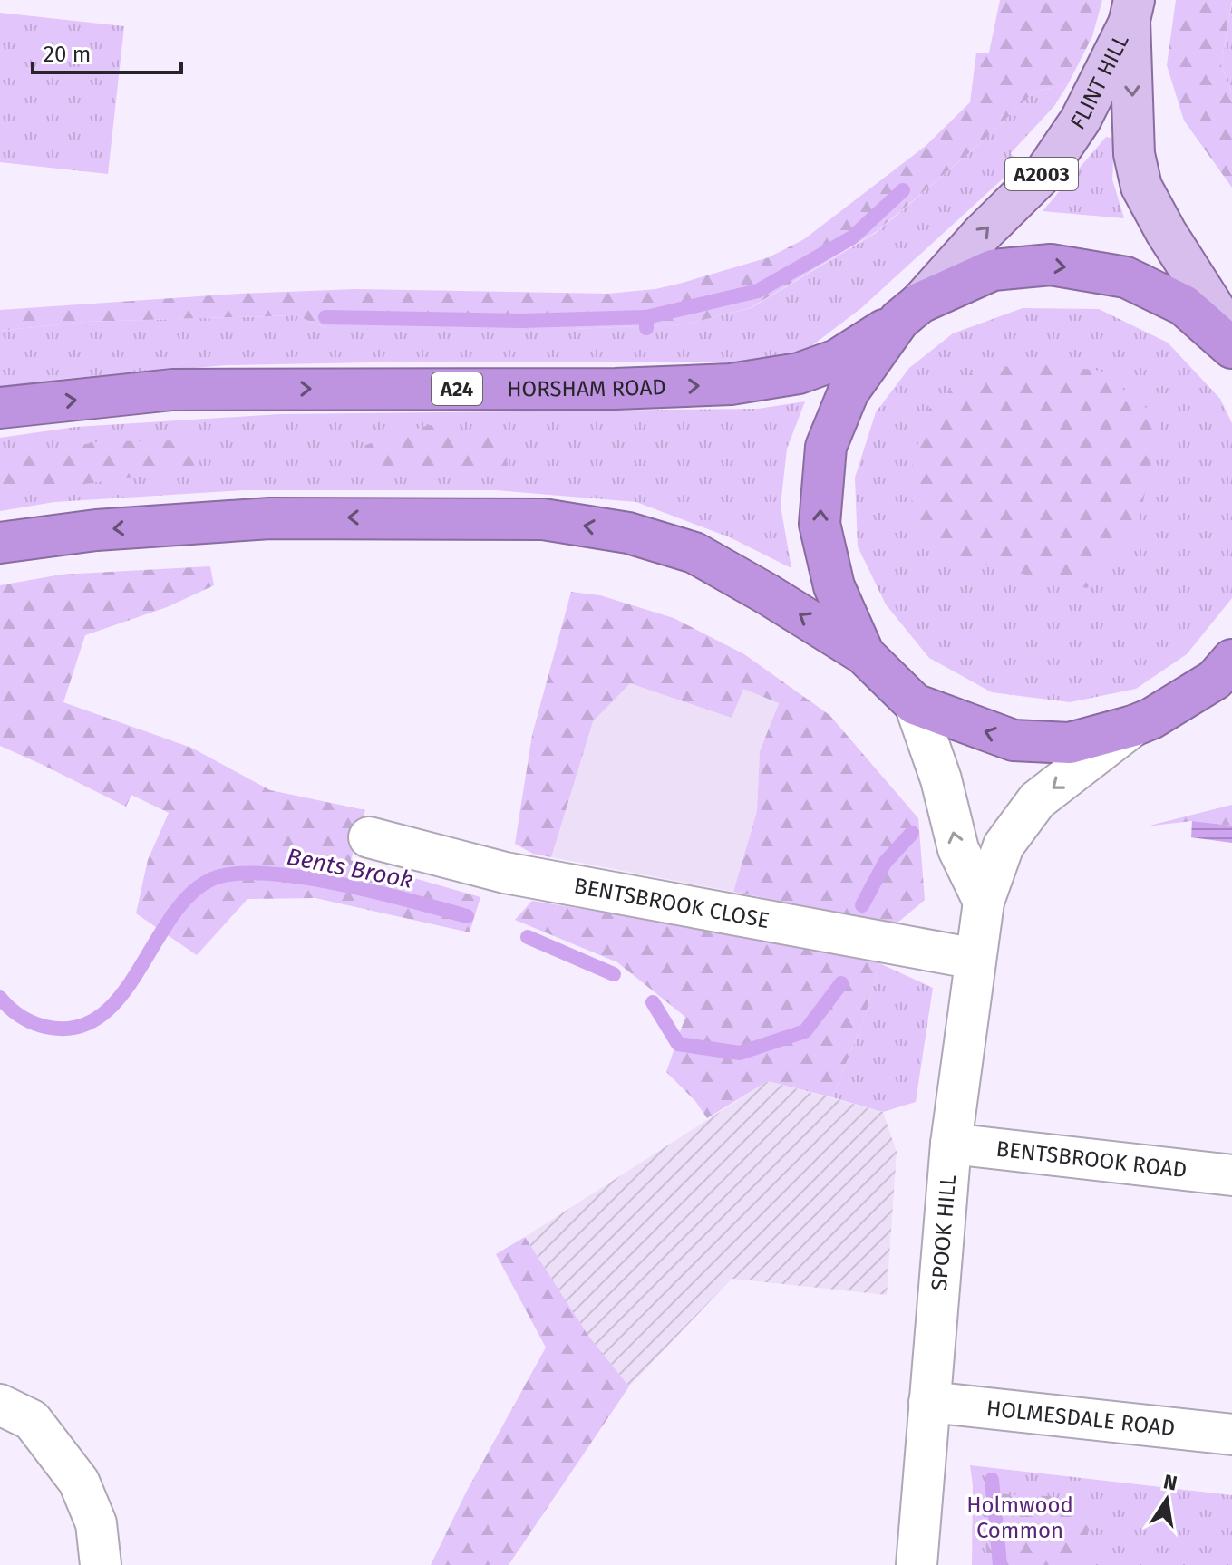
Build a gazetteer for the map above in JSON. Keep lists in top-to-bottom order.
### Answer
{
  "streets": {
    "highway": ["HORSHAM ROAD", "A24"],
    "main road": ["FLINT HILL", "A2003"],
    "street": [
      "BENTSBROOK CLOSE",
      "BENTSBROOK ROAD",
      "SPOOK HILL",
      "HOLMESDALE ROAD"
    ]
  },
  "crossings": [
    ["FLINT HILL", "HORSHAM ROAD"],
    ["BENTSBROOK CLOSE", "SPOOK HILL"],
    ["BENTSBROOK ROAD", "SPOOK HILL"],
    ["SPOOK HILL", "HOLMESDALE ROAD"]
  ],
  "water": ["Bents Brook"],
  "parks": ["Holmwood Common"],
  "scale_bar": "20 m",
  "north": "top"
}
